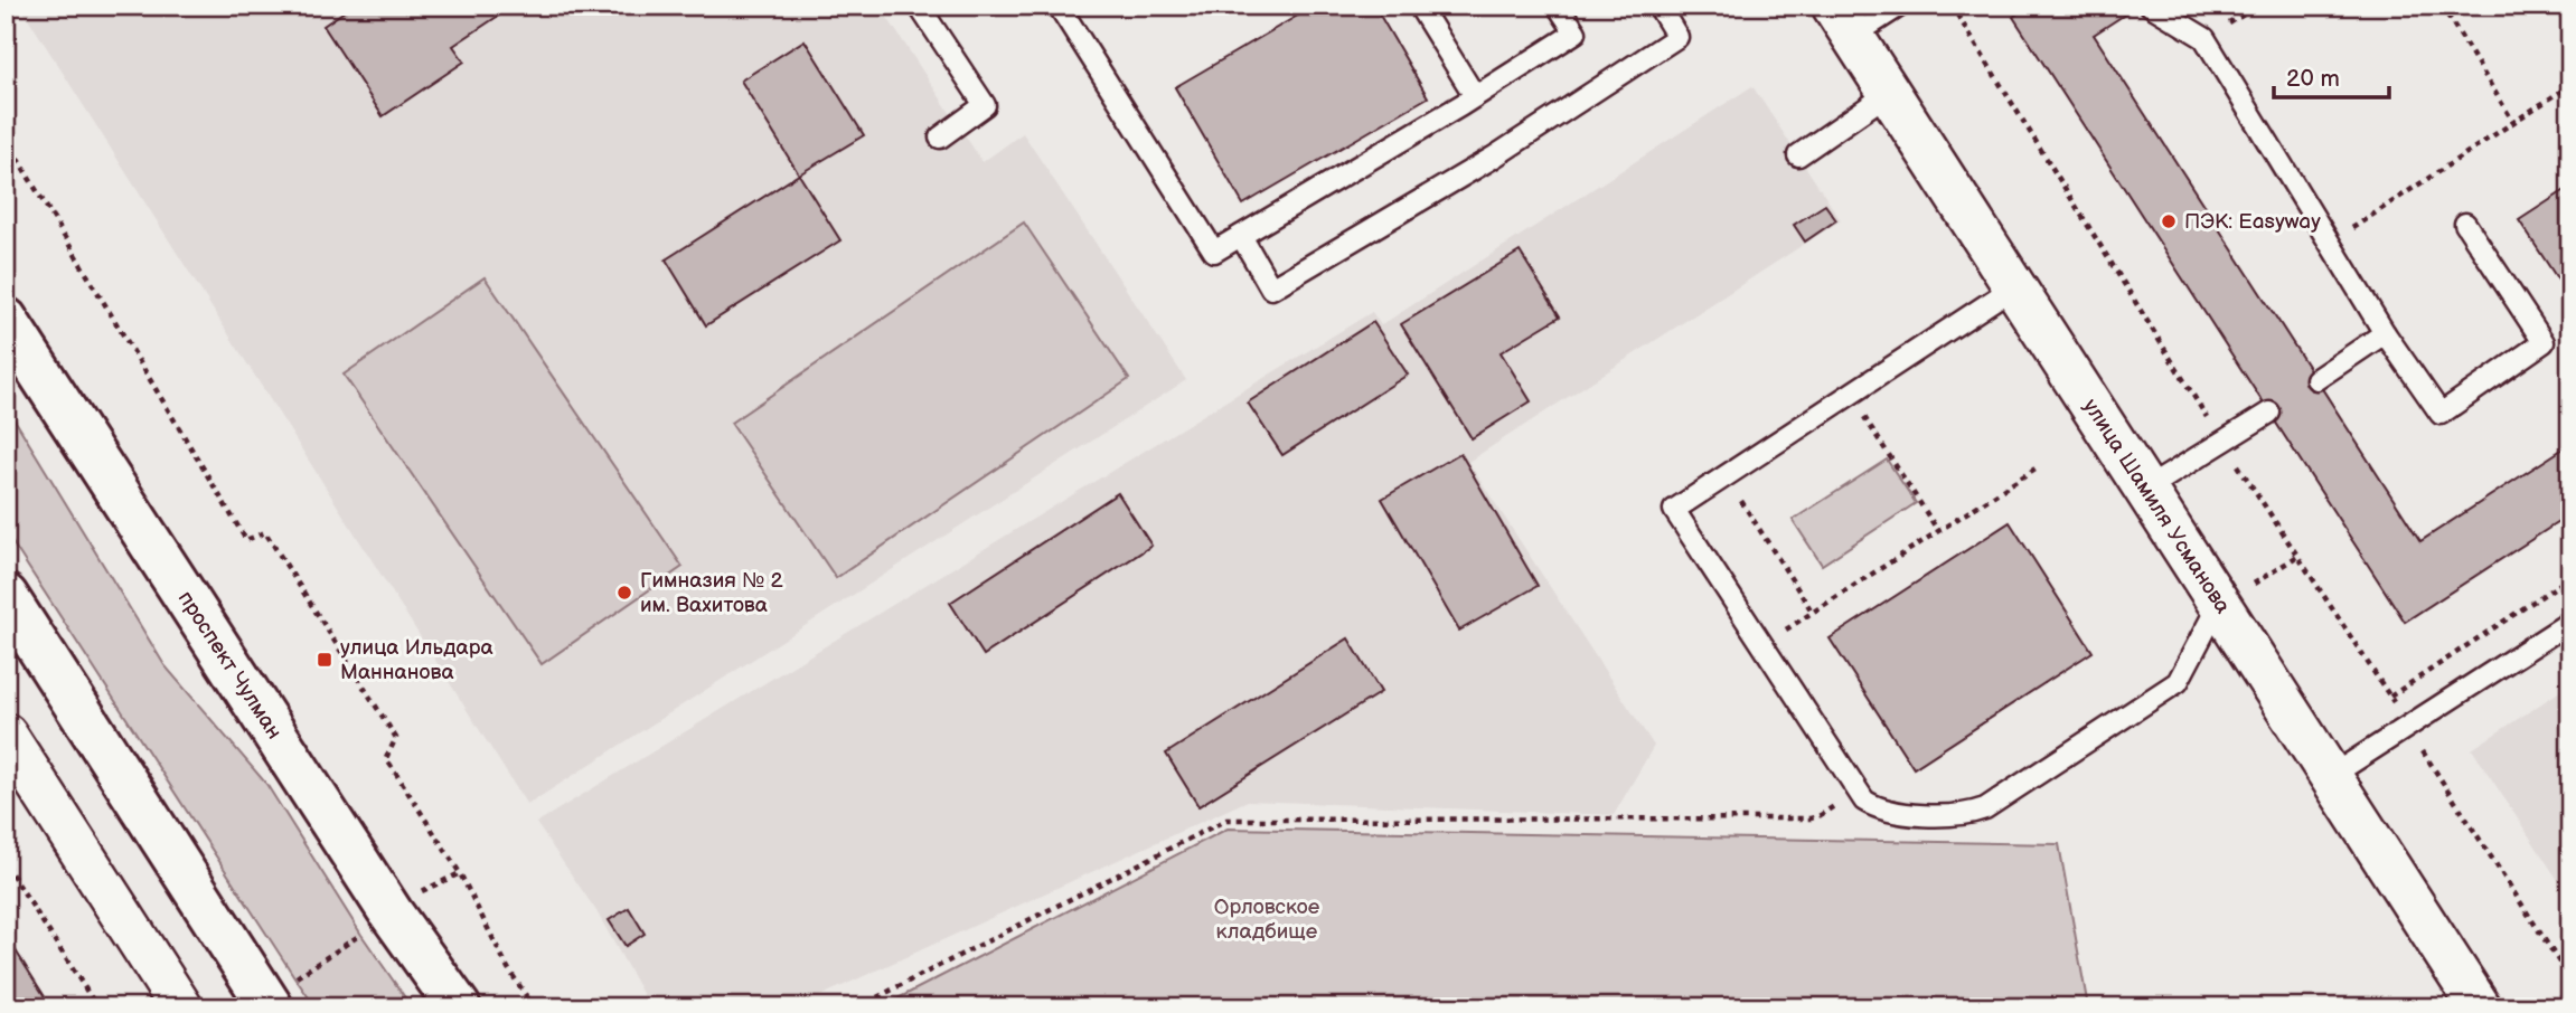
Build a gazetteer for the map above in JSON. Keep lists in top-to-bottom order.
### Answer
{
  "streets": {
    "main road": ["проспект Чулман"],
    "street": ["улица Шамиля Усманова"]
  },
  "parks": ["Орловское кладбище"],
  "places": {
    "other": ["ПЭК: Easyway", "Гимназия № 2 им. Вахитова"],
    "transit": ["улица Ильдара Маннанова"]
  },
  "scale_bar": "20 m"
}
